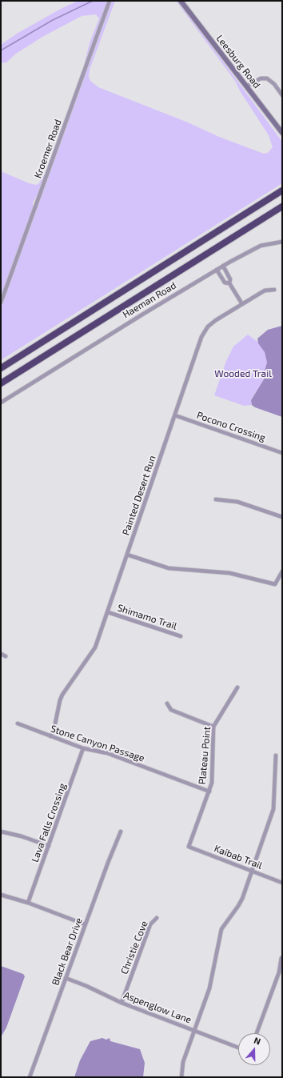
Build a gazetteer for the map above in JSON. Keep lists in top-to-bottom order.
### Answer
{
  "streets": {
    "main road": ["Leesburg Road"],
    "street": [
      "Kroemer Road",
      "Haeman Road",
      "Pocono Crossing",
      "Painted Desert Run",
      "Shimamo Trail",
      "Stone Canyon Passage",
      "Plateau Point",
      "Lava Falls Crossing",
      "Kaibab Trail",
      "Christie Cove",
      "Black Bear Drive",
      "Aspenglow Lane"
    ]
  },
  "crossings": [
    ["Pocono Crossing", "Painted Desert Run"],
    ["Painted Desert Run", "Shimamo Trail"],
    ["Painted Desert Run", "Stone Canyon Passage"],
    ["Stone Canyon Passage", "Plateau Point"],
    ["Stone Canyon Passage", "Lava Falls Crossing"],
    ["Plateau Point", "Kaibab Trail"],
    ["Christie Cove", "Aspenglow Lane"],
    ["Black Bear Drive", "Aspenglow Lane"]
  ],
  "parks": ["Wooded Trail"],
  "north": "top"
}
